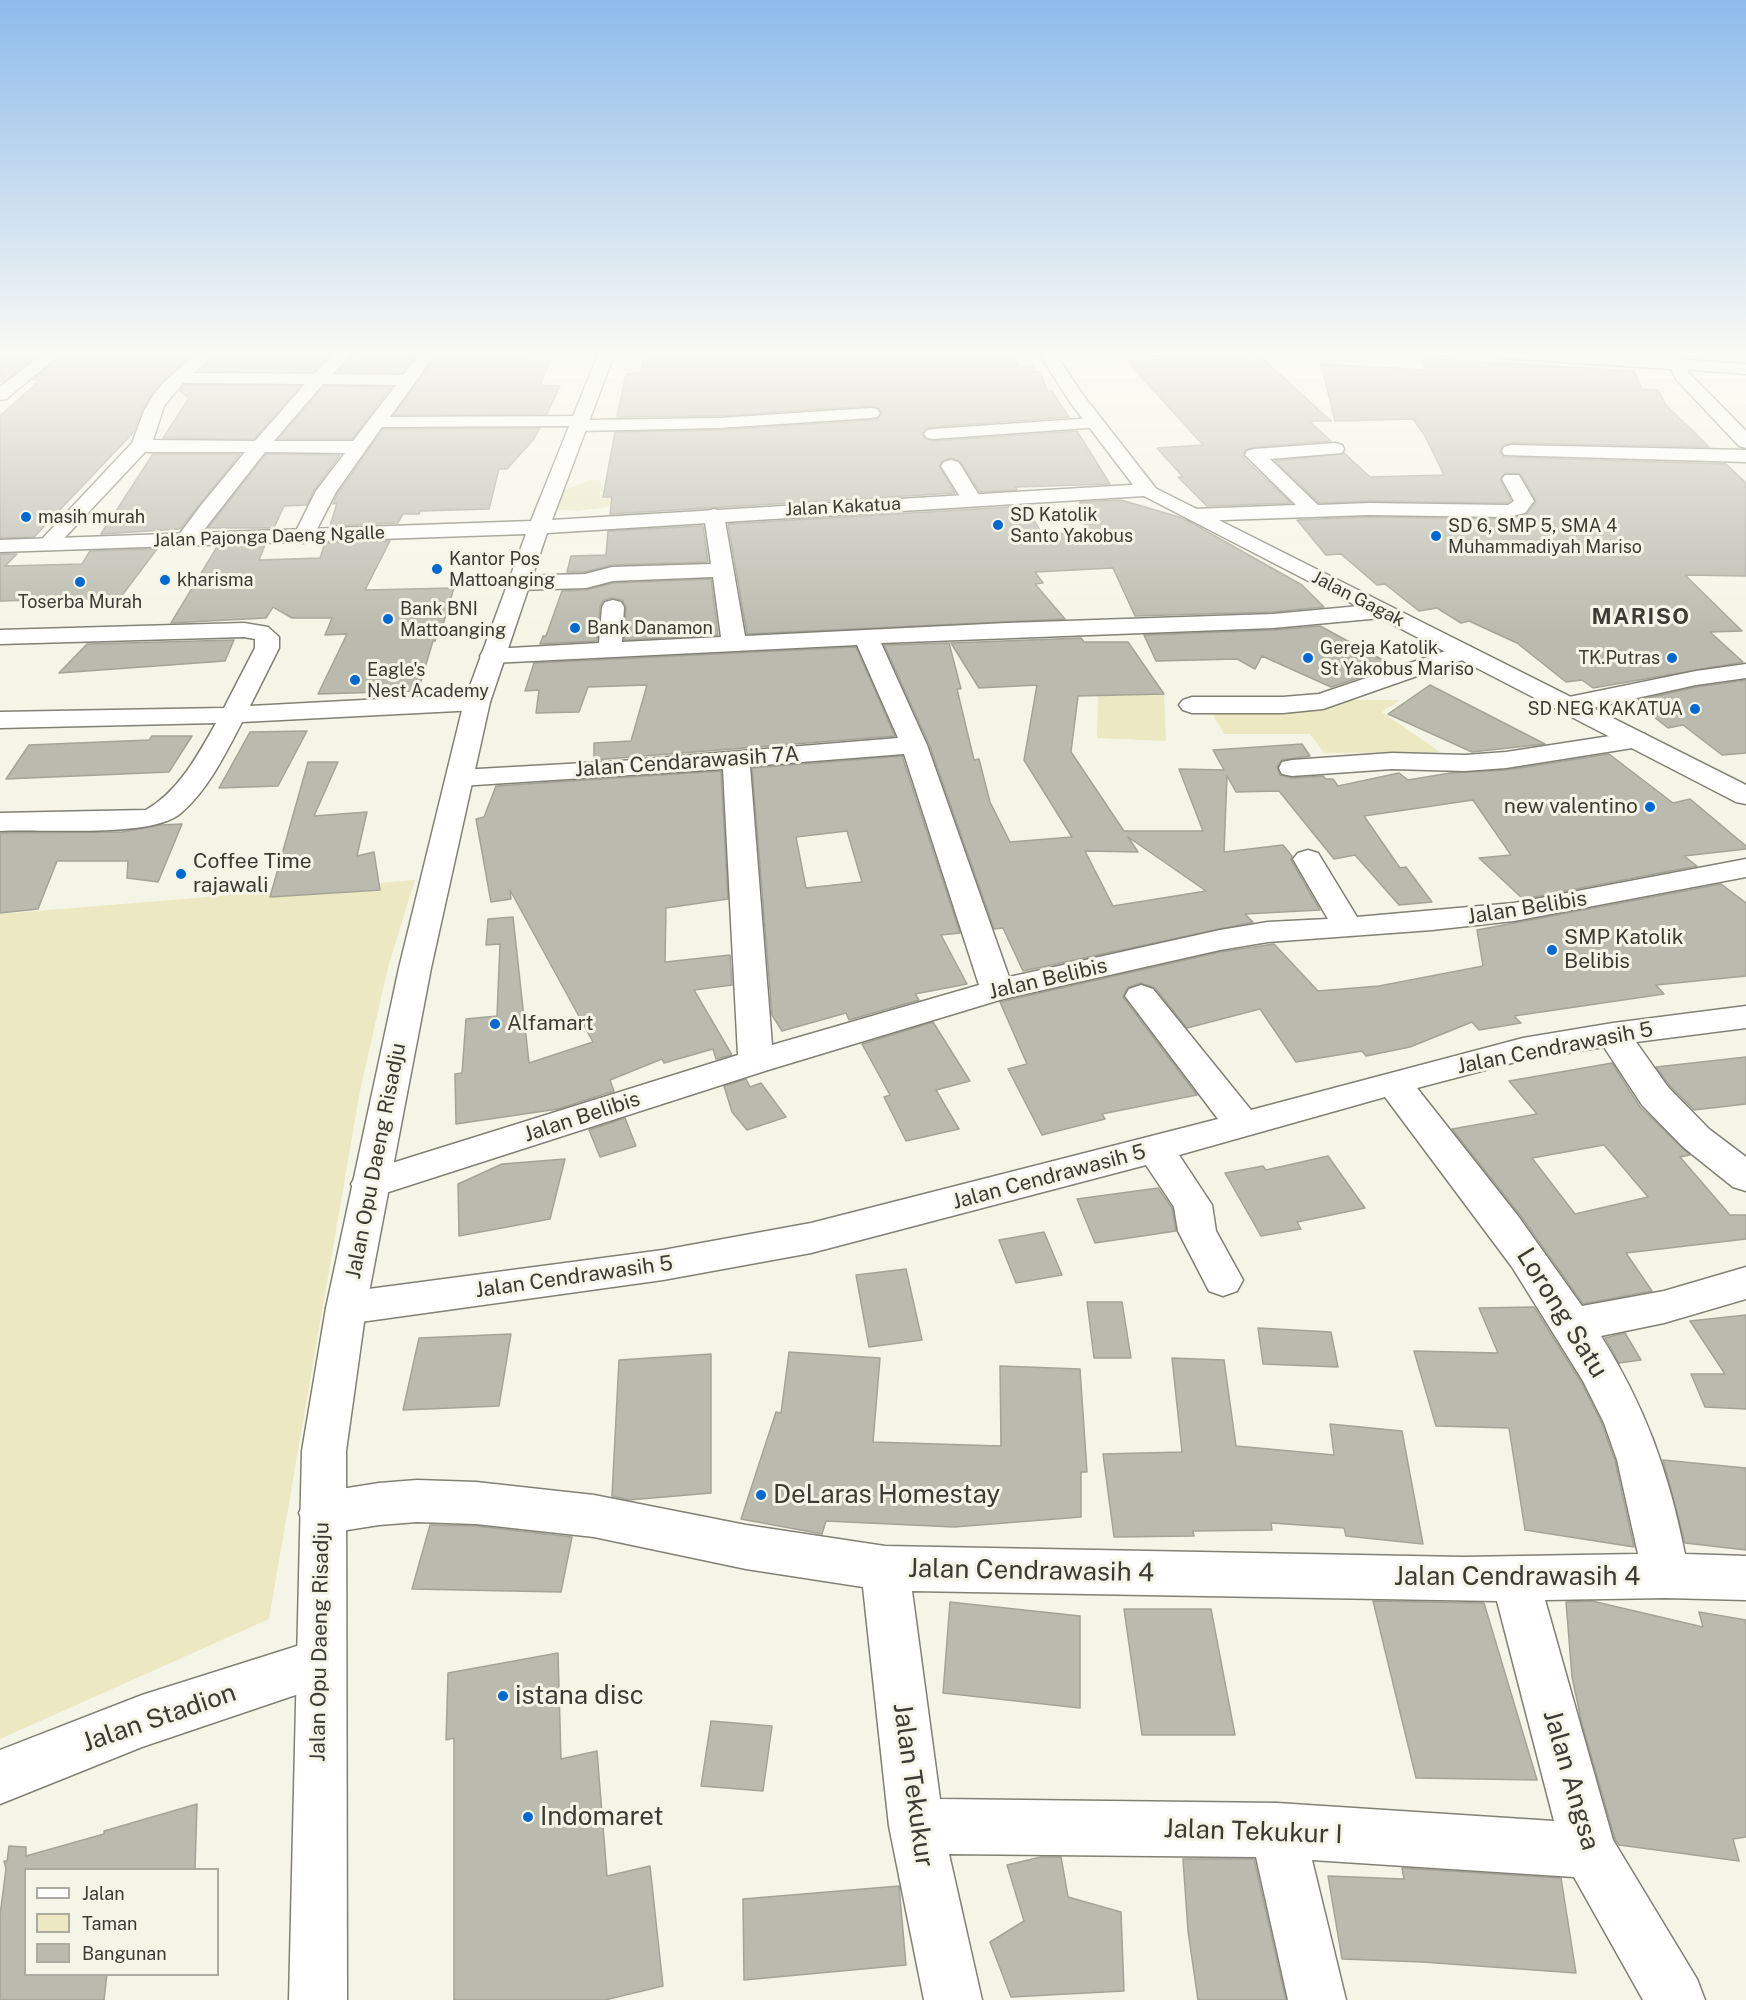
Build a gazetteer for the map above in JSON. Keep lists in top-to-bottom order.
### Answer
{
  "streets": {
    "street": [
      "Jalan Kakatua",
      "Jalan Pajonga Daeng Ngalle",
      "Jalan Gagak",
      "Jalan Cendarawasih 7A",
      "Jalan Belibis",
      "Jalan Cendrawasih 5",
      "Jalan Opu Daeng Risadju",
      "Lorong Satu",
      "Jalan Cendrawasih 4",
      "Jalan Stadion",
      "Jalan Angsa",
      "Jalan Tekukur",
      "Jalan Tekukur I"
    ]
  },
  "crossings": [
    ["Jalan Kakatua", "Jalan Pajonga Daeng Ngalle"],
    ["Jalan Kakatua", "Jalan Gagak"],
    ["Jalan Kakatua", "Jalan Opu Daeng Risadju"],
    ["Jalan Pajonga Daeng Ngalle", "Jalan Opu Daeng Risadju"],
    ["Jalan Cendarawasih 7A", "Jalan Opu Daeng Risadju"],
    ["Jalan Belibis", "Jalan Opu Daeng Risadju"],
    ["Jalan Cendrawasih 5", "Jalan Opu Daeng Risadju"],
    ["Jalan Cendrawasih 5", "Lorong Satu"],
    ["Jalan Opu Daeng Risadju", "Jalan Cendrawasih 4"],
    ["Jalan Opu Daeng Risadju", "Jalan Stadion"],
    ["Lorong Satu", "Jalan Cendrawasih 4"],
    ["Jalan Cendrawasih 4", "Jalan Angsa"],
    ["Jalan Cendrawasih 4", "Jalan Tekukur"],
    ["Jalan Angsa", "Jalan Tekukur I"],
    ["Jalan Tekukur", "Jalan Tekukur I"]
  ],
  "districts": ["MARISO"],
  "places": [
    "masih murah",
    "SD Katolik Santo Yakobus",
    "SD 6, SMP 5, SMA 4 Muhammadiyah Mariso",
    "Kantor Pos Mattoanging",
    "kharisma",
    "Toserba Murah",
    "Bank BNI Mattoanging",
    "Bank Danamon",
    "Gereja Katolik St Yakobus Mariso",
    "TK.Putras",
    "Eagle's Nest Academy",
    "SD NEG KAKATUA",
    "new valentino",
    "Coffee Time rajawali",
    "SMP Katolik Belibis",
    "Alfamart",
    "DeLaras Homestay",
    "istana disc",
    "Indomaret"
  ],
  "legend": ["Jalan", "Taman", "Bangunan"]
}
